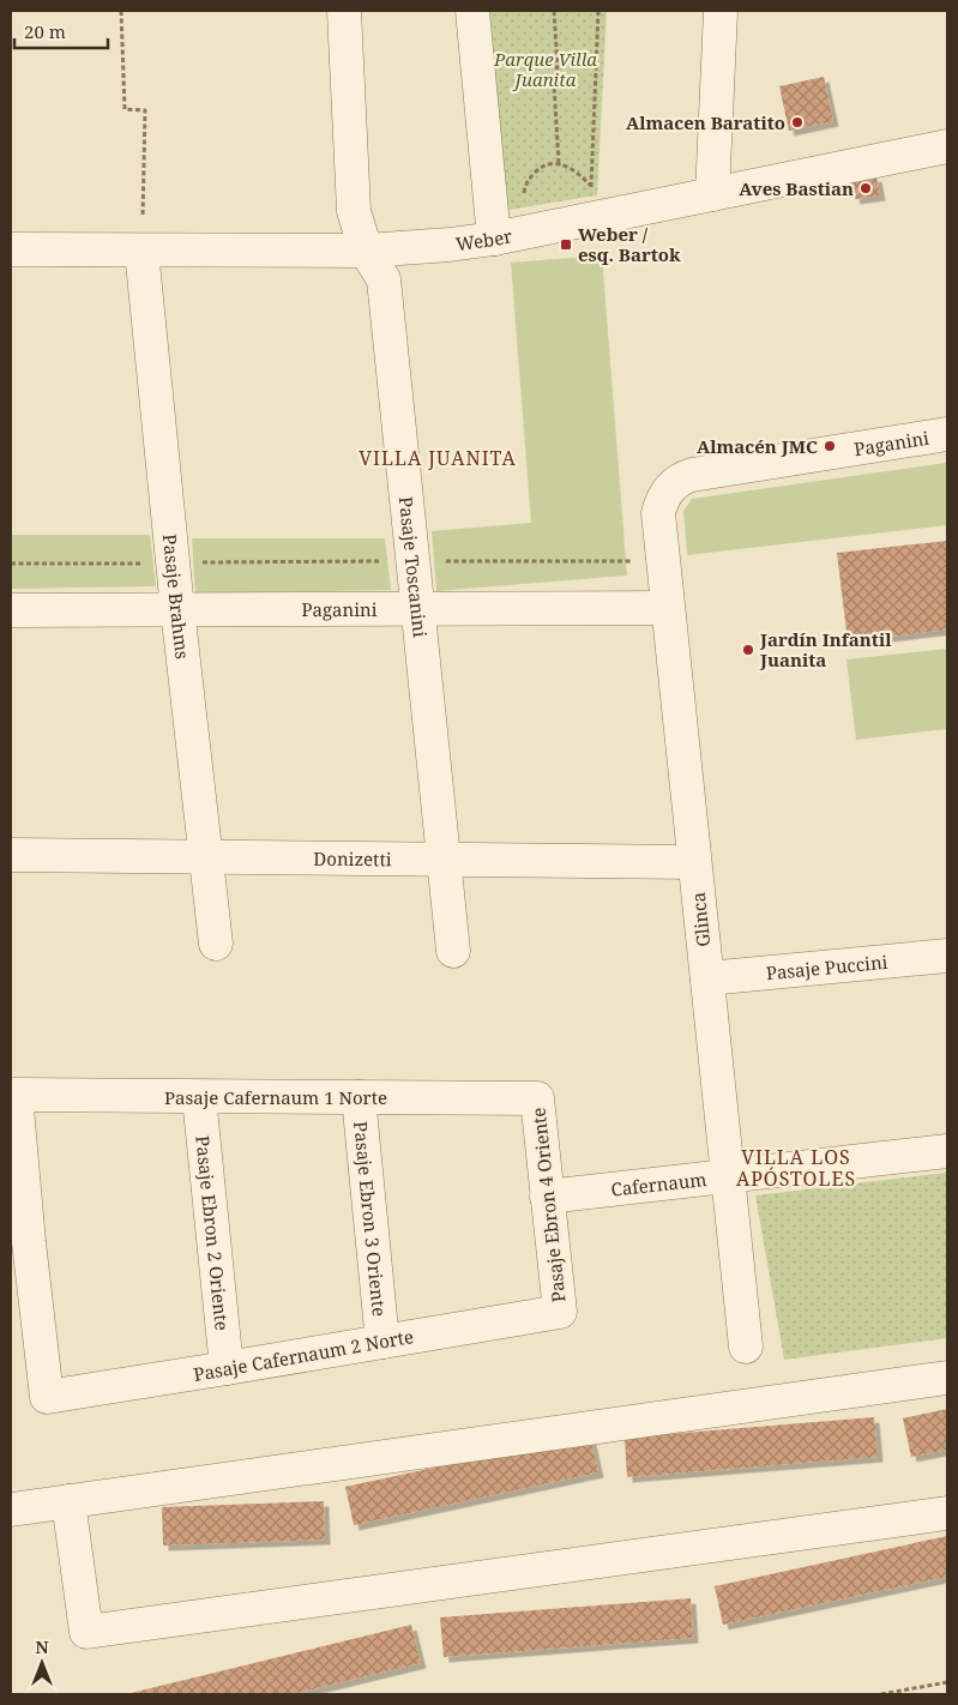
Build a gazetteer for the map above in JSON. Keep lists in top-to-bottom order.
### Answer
{
  "streets": {
    "street": [
      "Weber",
      "Paganini",
      "Pasaje Toscanini",
      "Pasaje Brahms",
      "Donizetti",
      "Glinca",
      "Pasaje Puccini",
      "Pasaje Cafernaum 1 Norte",
      "Cafernaum",
      "Pasaje Ebron 4 Oriente",
      "Pasaje Ebron 3 Oriente",
      "Pasaje Ebron 2 Oriente",
      "Pasaje Cafernaum 2 Norte"
    ]
  },
  "crossings": [
    ["Weber", "Pasaje Toscanini"],
    ["Weber", "Pasaje Brahms"],
    ["Paganini", "Pasaje Toscanini"],
    ["Paganini", "Pasaje Brahms"],
    ["Paganini", "Glinca"],
    ["Pasaje Toscanini", "Donizetti"],
    ["Pasaje Brahms", "Donizetti"],
    ["Donizetti", "Glinca"],
    ["Glinca", "Pasaje Puccini"],
    ["Glinca", "Cafernaum"],
    ["Pasaje Cafernaum 1 Norte", "Pasaje Ebron 4 Oriente"],
    ["Pasaje Cafernaum 1 Norte", "Pasaje Ebron 3 Oriente"],
    ["Pasaje Cafernaum 1 Norte", "Pasaje Ebron 2 Oriente"],
    ["Pasaje Cafernaum 1 Norte", "Pasaje Cafernaum 2 Norte"],
    ["Cafernaum", "Pasaje Ebron 4 Oriente"],
    ["Pasaje Ebron 4 Oriente", "Pasaje Cafernaum 2 Norte"],
    ["Pasaje Ebron 3 Oriente", "Pasaje Cafernaum 2 Norte"],
    ["Pasaje Ebron 2 Oriente", "Pasaje Cafernaum 2 Norte"]
  ],
  "districts": ["VILLA JUANITA", "VILLA LOS APÓSTOLES"],
  "parks": ["Parque Villa Juanita"],
  "places": {
    "other": [
      "Almacen Baratito",
      "Aves Bastian",
      "Almacén JMC",
      "Jardín Infantil Juanita"
    ],
    "transit": ["Weber / esq. Bartok"]
  },
  "scale_bar": "20 m",
  "north": "top"
}
